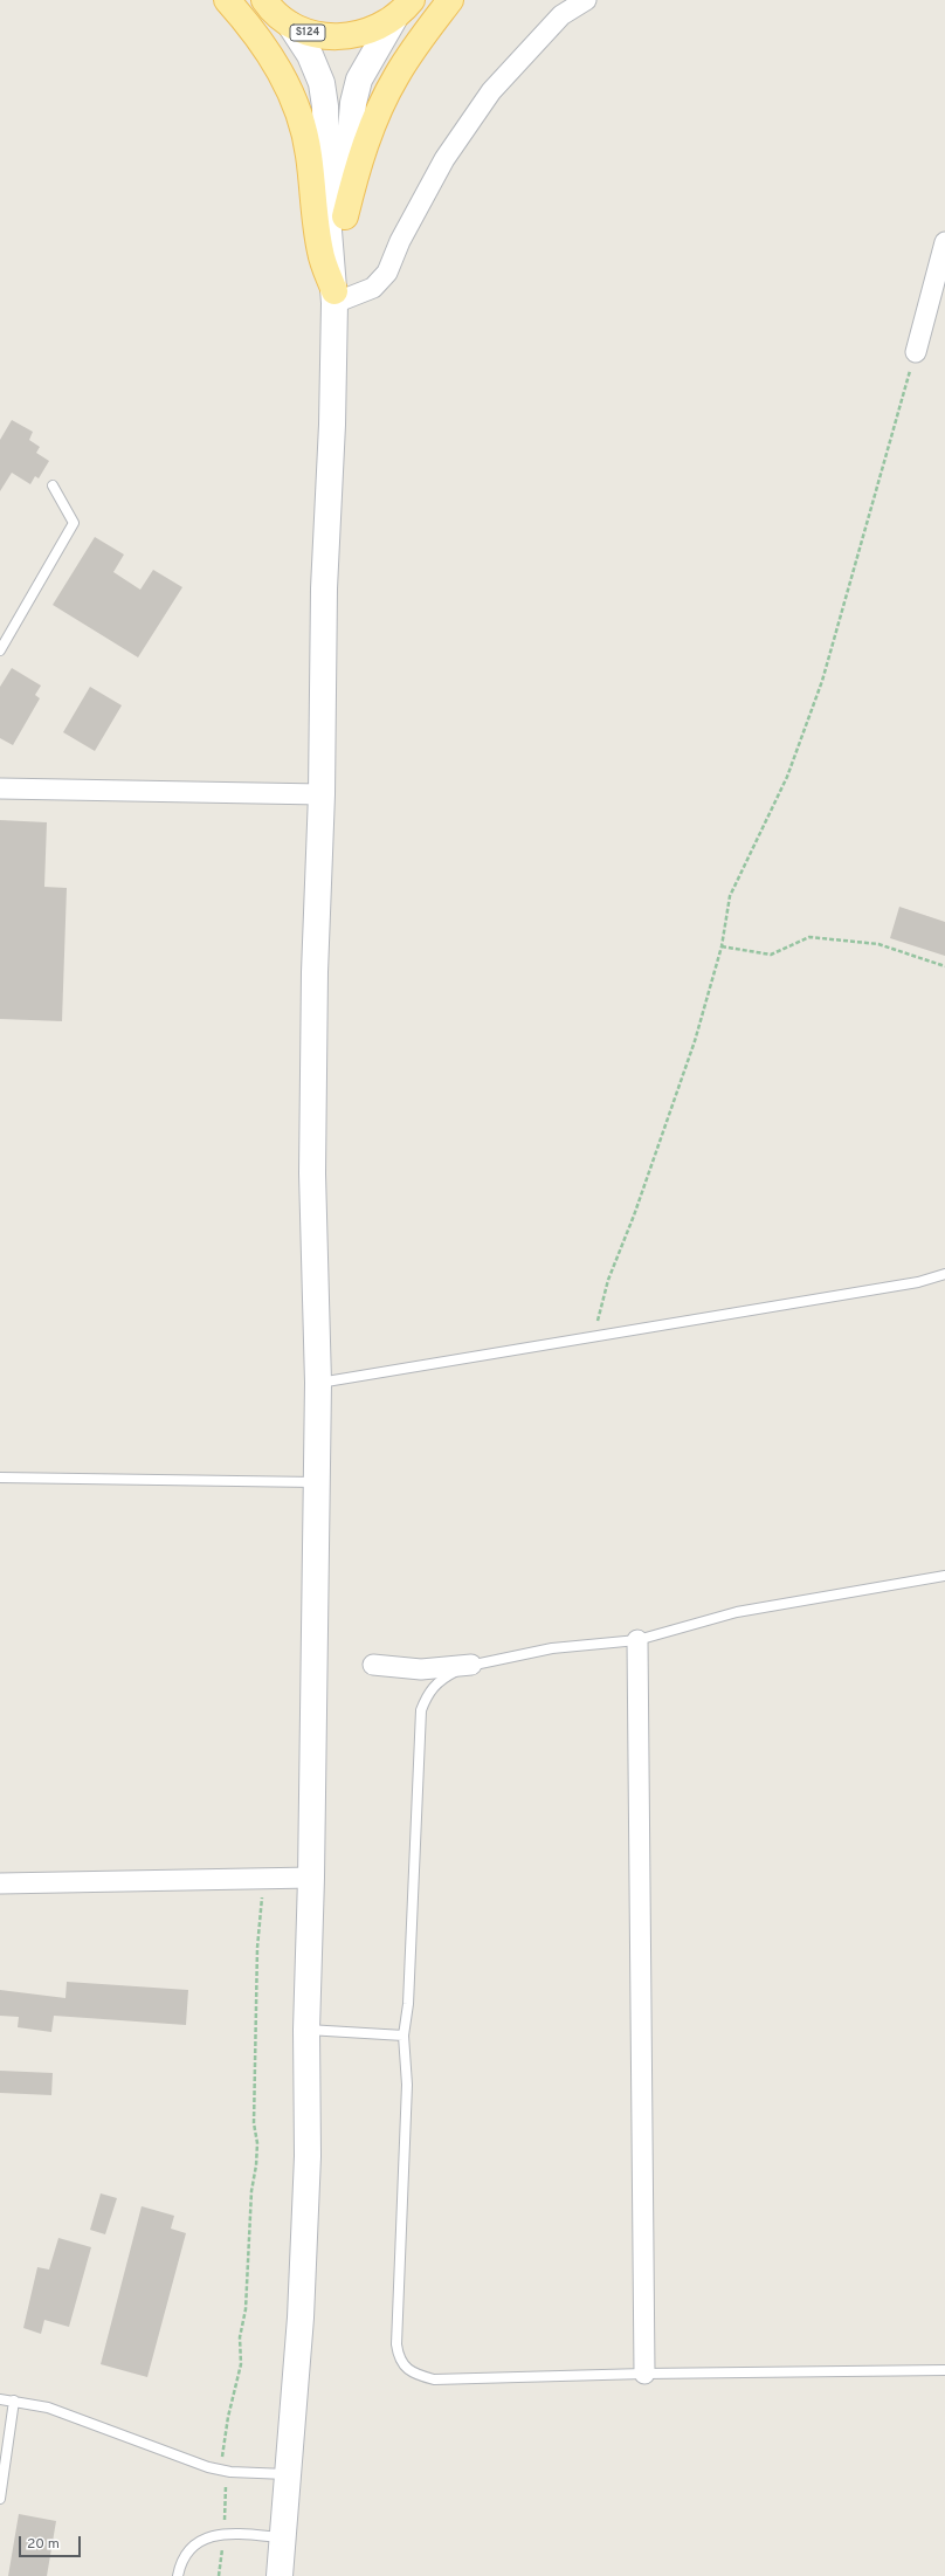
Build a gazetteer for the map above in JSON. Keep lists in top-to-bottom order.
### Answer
{
  "streets": {
    "main road": ["S124"]
  },
  "scale_bar": "20 m"
}
